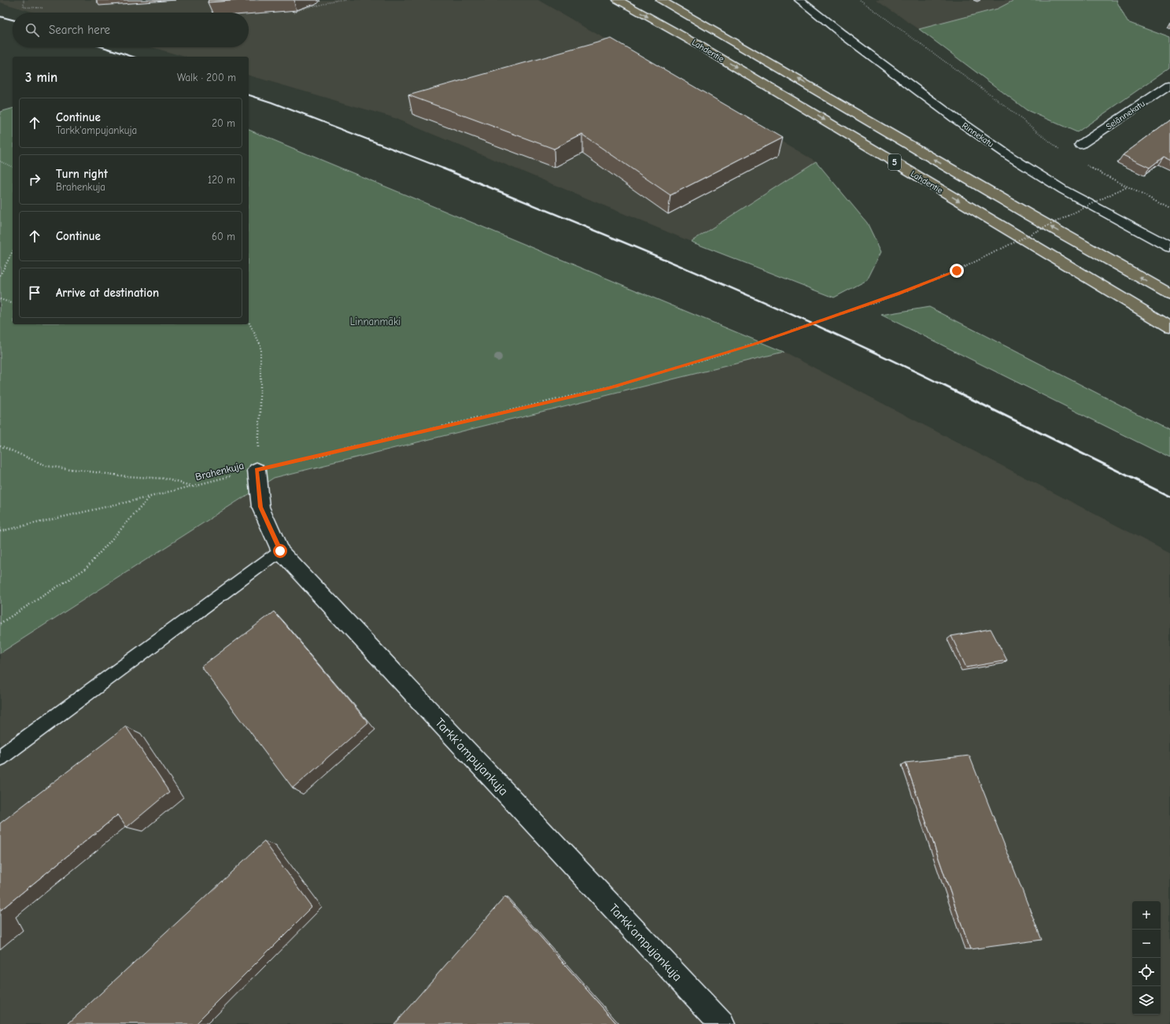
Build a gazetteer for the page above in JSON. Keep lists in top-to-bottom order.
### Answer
{
  "streets": {
    "highway": ["Lahdentie", "5"],
    "street": ["Selännekatu", "Rinnekatu", "Tarkk'ampujankuja"],
    "path": ["Brahenkuja"]
  },
  "crossings": [
    ["Brahenkuja", "Tarkk'ampujankuja"]
  ],
  "parks": ["Linnanmäki"],
  "page": {
    "search": "Search here",
    "heading": ["3 min", "Walk · 200 m"],
    "list": [
      ["Continue", "Tarkk'ampujankuja", "20 m"],
      ["Turn right", "Brahenkuja", "120 m"],
      ["Continue", "60 m"],
      "Arrive at destination"
    ],
    "map_buttons": ["+", "−"]
  }
}
